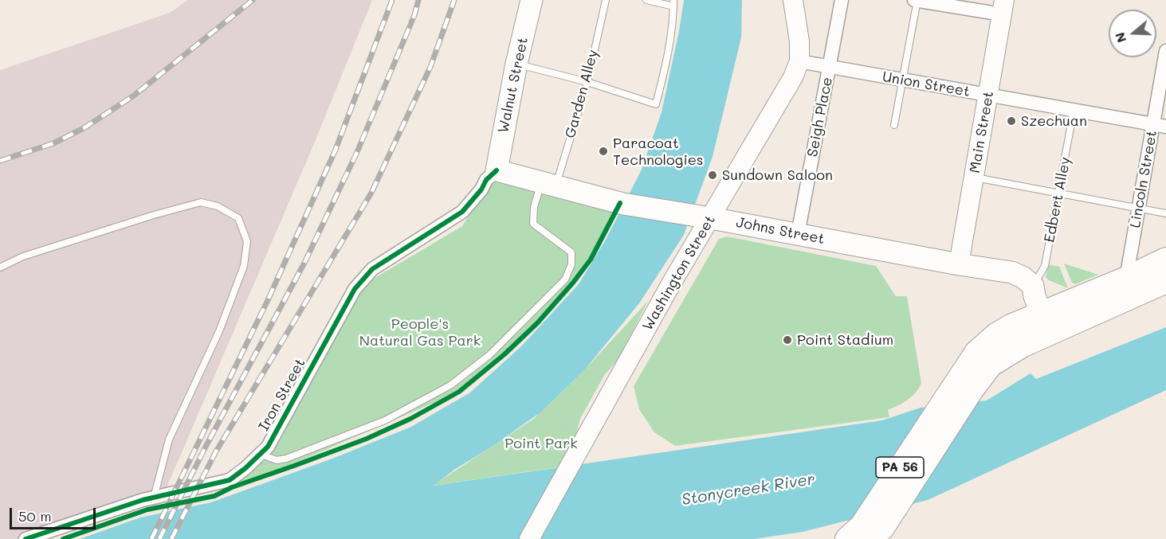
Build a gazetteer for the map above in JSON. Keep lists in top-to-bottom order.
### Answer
{
  "streets": {
    "highway": ["PA 56"],
    "main road": [
      "Walnut Street",
      "Main Street",
      "Johns Street",
      "Washington Street"
    ],
    "street": [
      "Union Street",
      "Seigh Place",
      "Lincoln Street",
      "Iron Street"
    ],
    "lane": ["Garden Alley", "Edbert Alley"]
  },
  "crossings": [
    ["Union Street", "Seigh Place"],
    ["Union Street", "Main Street"],
    ["Union Street", "Lincoln Street"],
    ["Union Street", "Edbert Alley"],
    ["Union Street", "Washington Street"],
    ["Walnut Street", "Johns Street"],
    ["Walnut Street", "Iron Street"],
    ["Garden Alley", "Johns Street"],
    ["Garden Alley", "Iron Street"],
    ["Seigh Place", "Johns Street"],
    ["Main Street", "Johns Street"],
    ["Lincoln Street", "PA 56"],
    ["Edbert Alley", "Johns Street"],
    ["Johns Street", "Washington Street"],
    ["Johns Street", "Iron Street"]
  ],
  "water": ["Stonycreek River"],
  "parks": ["People's Natural Gas Park", "Point Park"],
  "places": [
    "Szechuan",
    "Paracoat Technologies",
    "Sundown Saloon",
    "Point Stadium"
  ],
  "scale_bar": "50 m",
  "north": "left"
}
